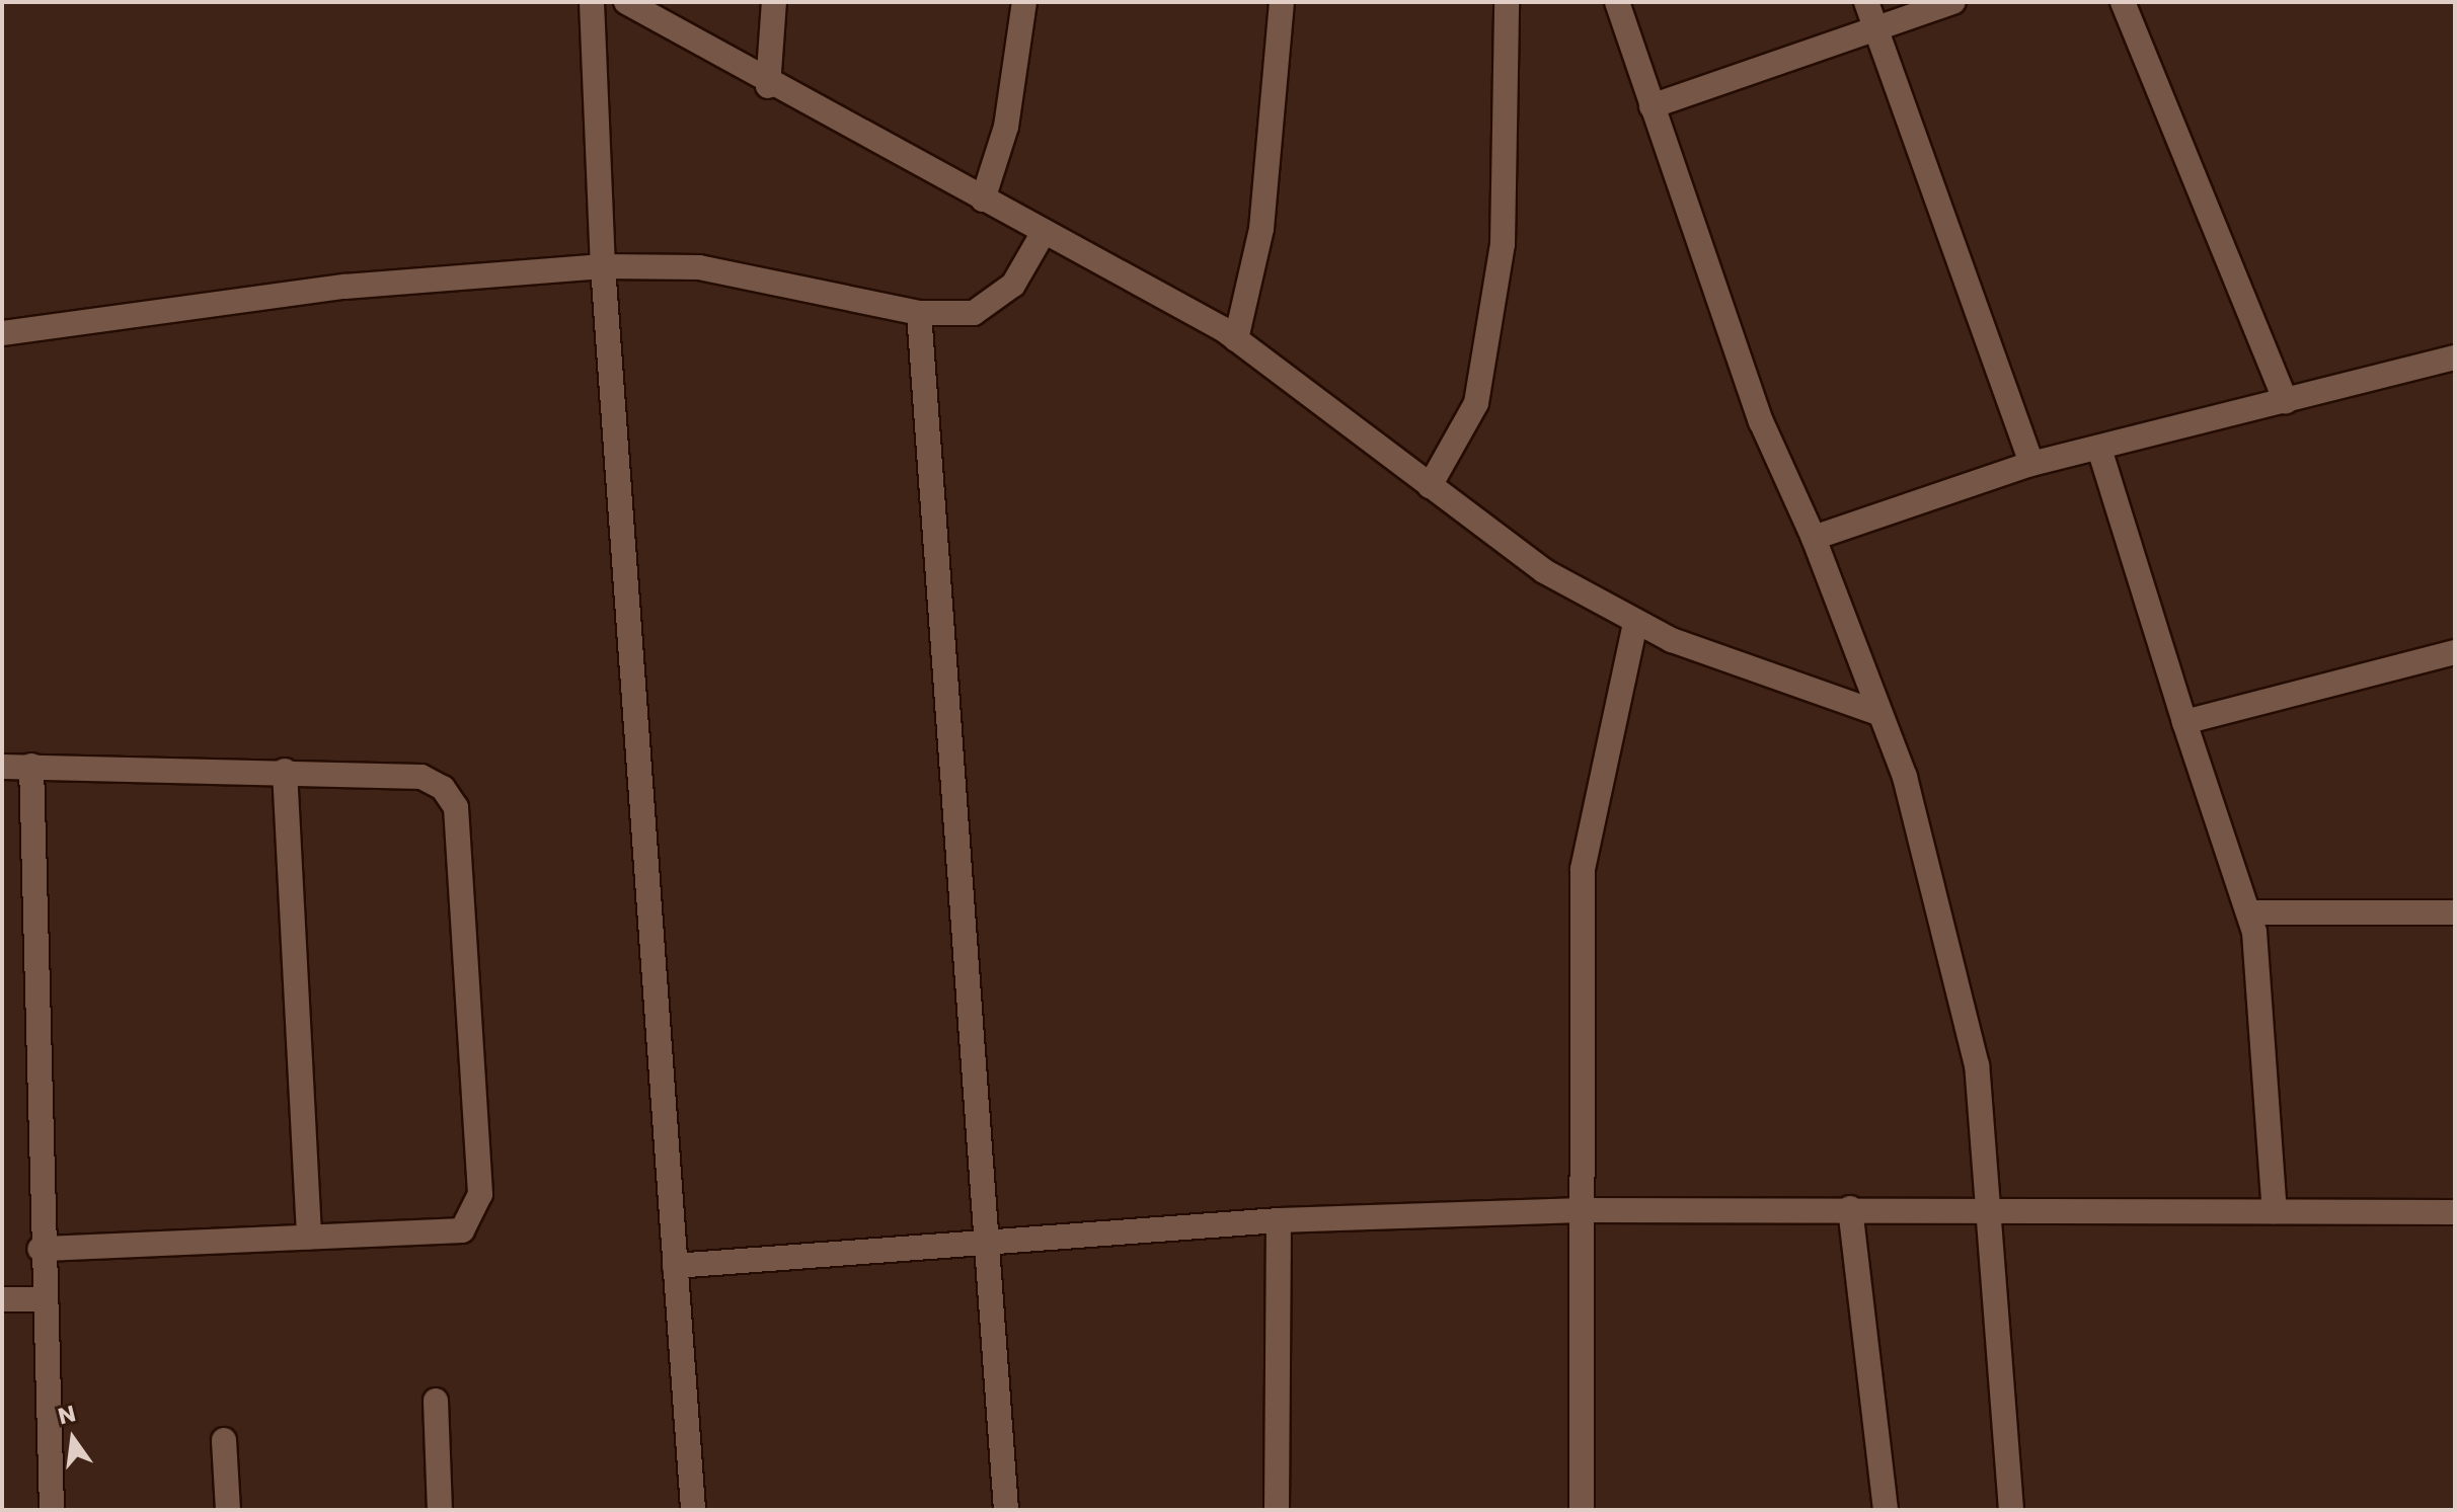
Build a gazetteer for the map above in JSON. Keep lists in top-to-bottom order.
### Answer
{
  "north": "top"
}
